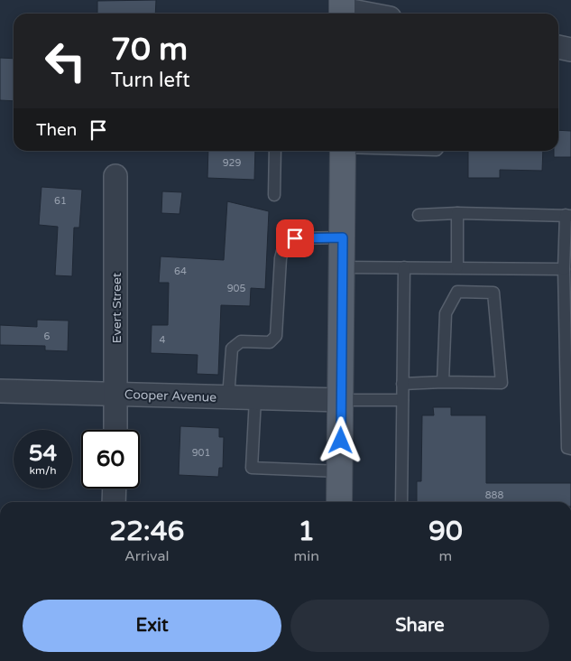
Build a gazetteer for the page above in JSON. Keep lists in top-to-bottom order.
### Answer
{
  "streets": {
    "street": ["Evert Street", "Cooper Avenue"]
  },
  "crossings": [
    ["Evert Street", "Cooper Avenue"]
  ],
  "house_numbers": [
    "929",
    "61",
    "64",
    "905",
    "6",
    "4",
    "901",
    "888"
  ],
  "page": {
    "turn": ["70 m", "Turn left"],
    "then": "Then",
    "speed": "54 km/h",
    "limit": "60",
    "eta": [
      "22:46",
      "Arrival",
      "1",
      "min",
      "90",
      "m"
    ],
    "buttons": ["Exit", "Share"]
  }
}
